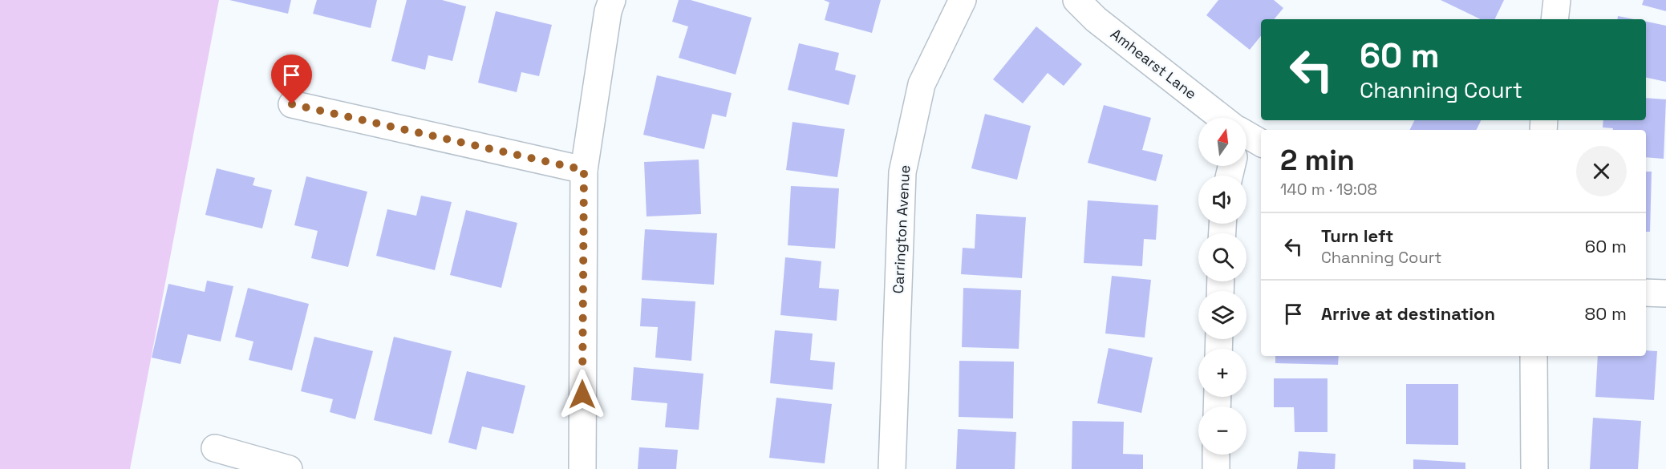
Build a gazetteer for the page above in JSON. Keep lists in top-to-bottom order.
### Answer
{
  "streets": {
    "street": ["Amhearst Lane", "Carrington Avenue"]
  },
  "north": "top",
  "page": {
    "turn": ["60 m", "Channing Court"],
    "map_buttons": ["+", "−"],
    "heading": ["2 min", "140 m · 19:08"],
    "list": [
      {
        "name": "Turn left",
        "note": "Channing Court",
        "value": "60 m"
      },
      {
        "name": "Arrive at destination",
        "value": "80 m"
      }
    ]
  }
}
